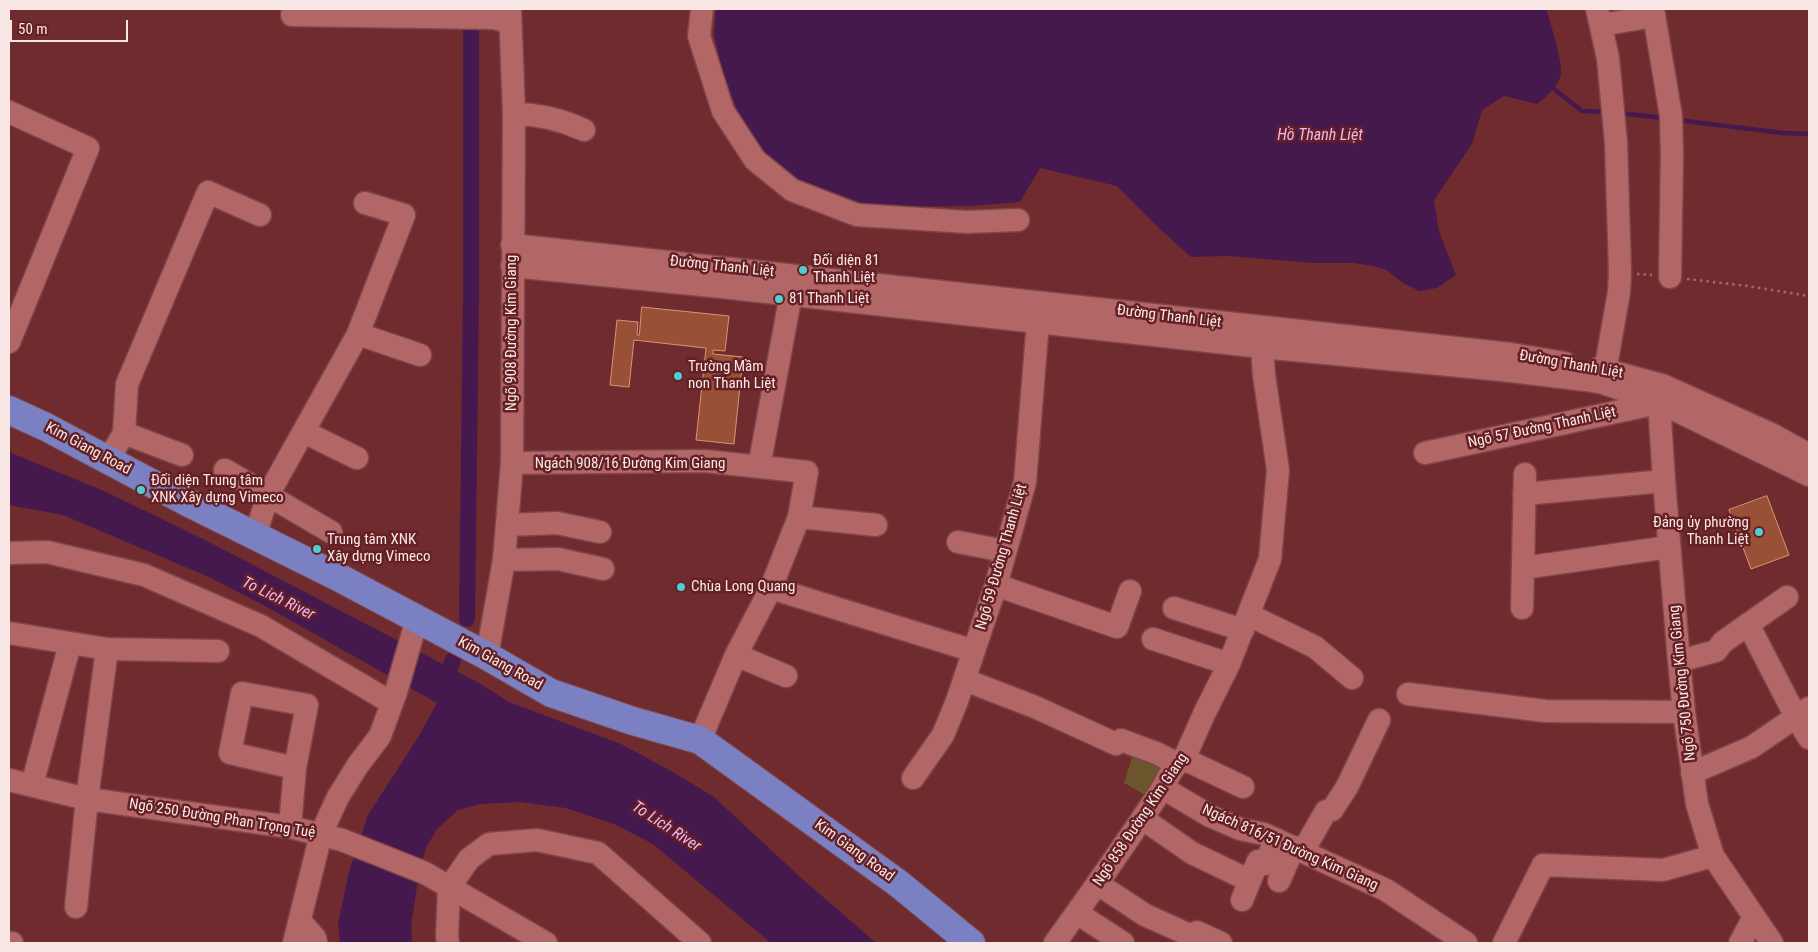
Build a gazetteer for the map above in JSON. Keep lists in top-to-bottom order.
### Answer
{
  "streets": {
    "main road": ["Kim Giang Road"],
    "street": [
      "Đường Thanh Liệt",
      "Ngõ 908 Đường Kim Giang",
      "Ngõ 57 Đường Thanh Liệt",
      "Ngách 908/16 Đường Kim Giang",
      "Ngõ 59 Đường Thanh Liệt",
      "Ngõ 750 Đường Kim Giang",
      "Ngõ 250 Đường Phan Trọng Tuệ",
      "Ngõ 858 Đường Kim Giang",
      "Ngách 816/51 Đường Kim Giang"
    ]
  },
  "crossings": [
    ["Đường Thanh Liệt", "Ngõ 908 Đường Kim Giang"],
    ["Đường Thanh Liệt", "Ngõ 57 Đường Thanh Liệt"],
    ["Đường Thanh Liệt", "Ngõ 59 Đường Thanh Liệt"],
    ["Đường Thanh Liệt", "Ngõ 750 Đường Kim Giang"],
    ["Đường Thanh Liệt", "Ngõ 858 Đường Kim Giang"],
    ["Ngõ 908 Đường Kim Giang", "Kim Giang Road"],
    ["Ngõ 908 Đường Kim Giang", "Ngách 908/16 Đường Kim Giang"],
    ["Ngõ 57 Đường Thanh Liệt", "Ngõ 750 Đường Kim Giang"],
    ["Ngõ 858 Đường Kim Giang", "Ngách 816/51 Đường Kim Giang"]
  ],
  "water": ["Hồ Thanh Liệt", "To Lich River"],
  "places": [
    "Đối diện 81 Thanh Liệt",
    "81 Thanh Liệt",
    "Trường Mầm non Thanh Liệt",
    "Đối diện Trung tâm XNK Xây dựng Vimeco",
    "Đảng ủy phường Thanh Liệt",
    "Trung tâm XNK Xây dựng Vimeco",
    "Chùa Long Quang"
  ],
  "scale_bar": "50 m"
}
